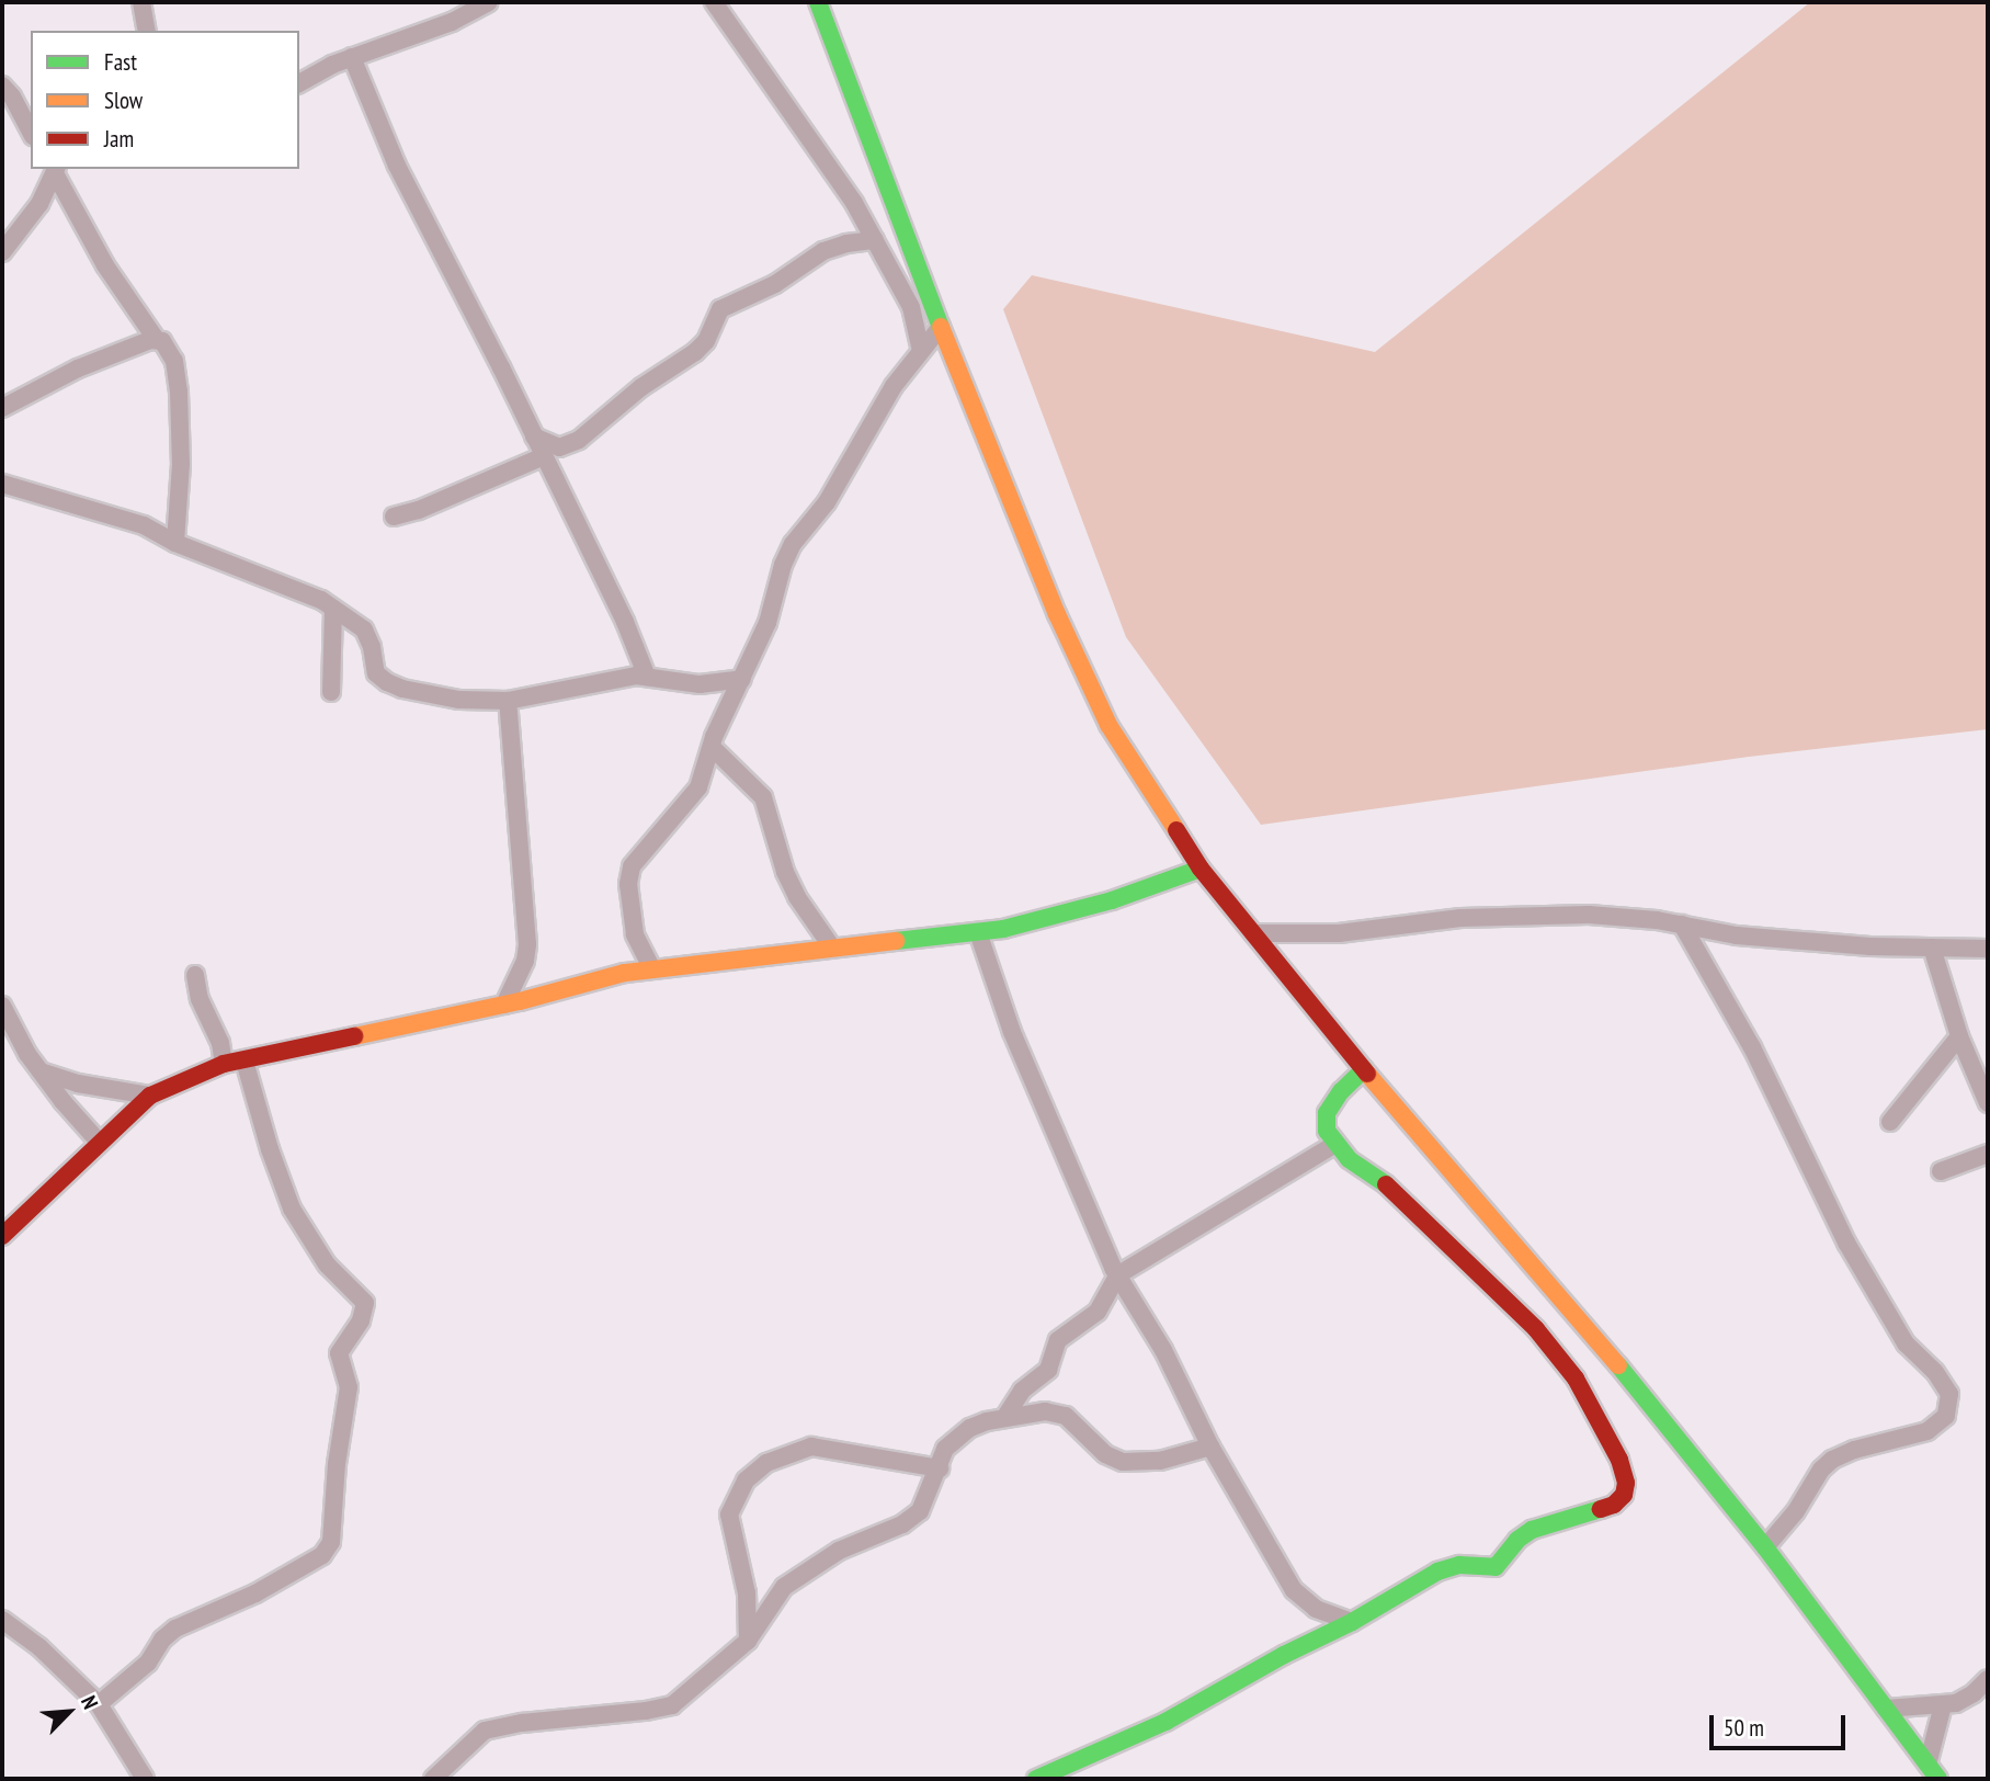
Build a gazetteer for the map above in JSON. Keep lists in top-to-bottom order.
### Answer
{
  "legend": ["Fast", "Slow", "Jam"],
  "scale_bar": "50 m",
  "north": "top right"
}
